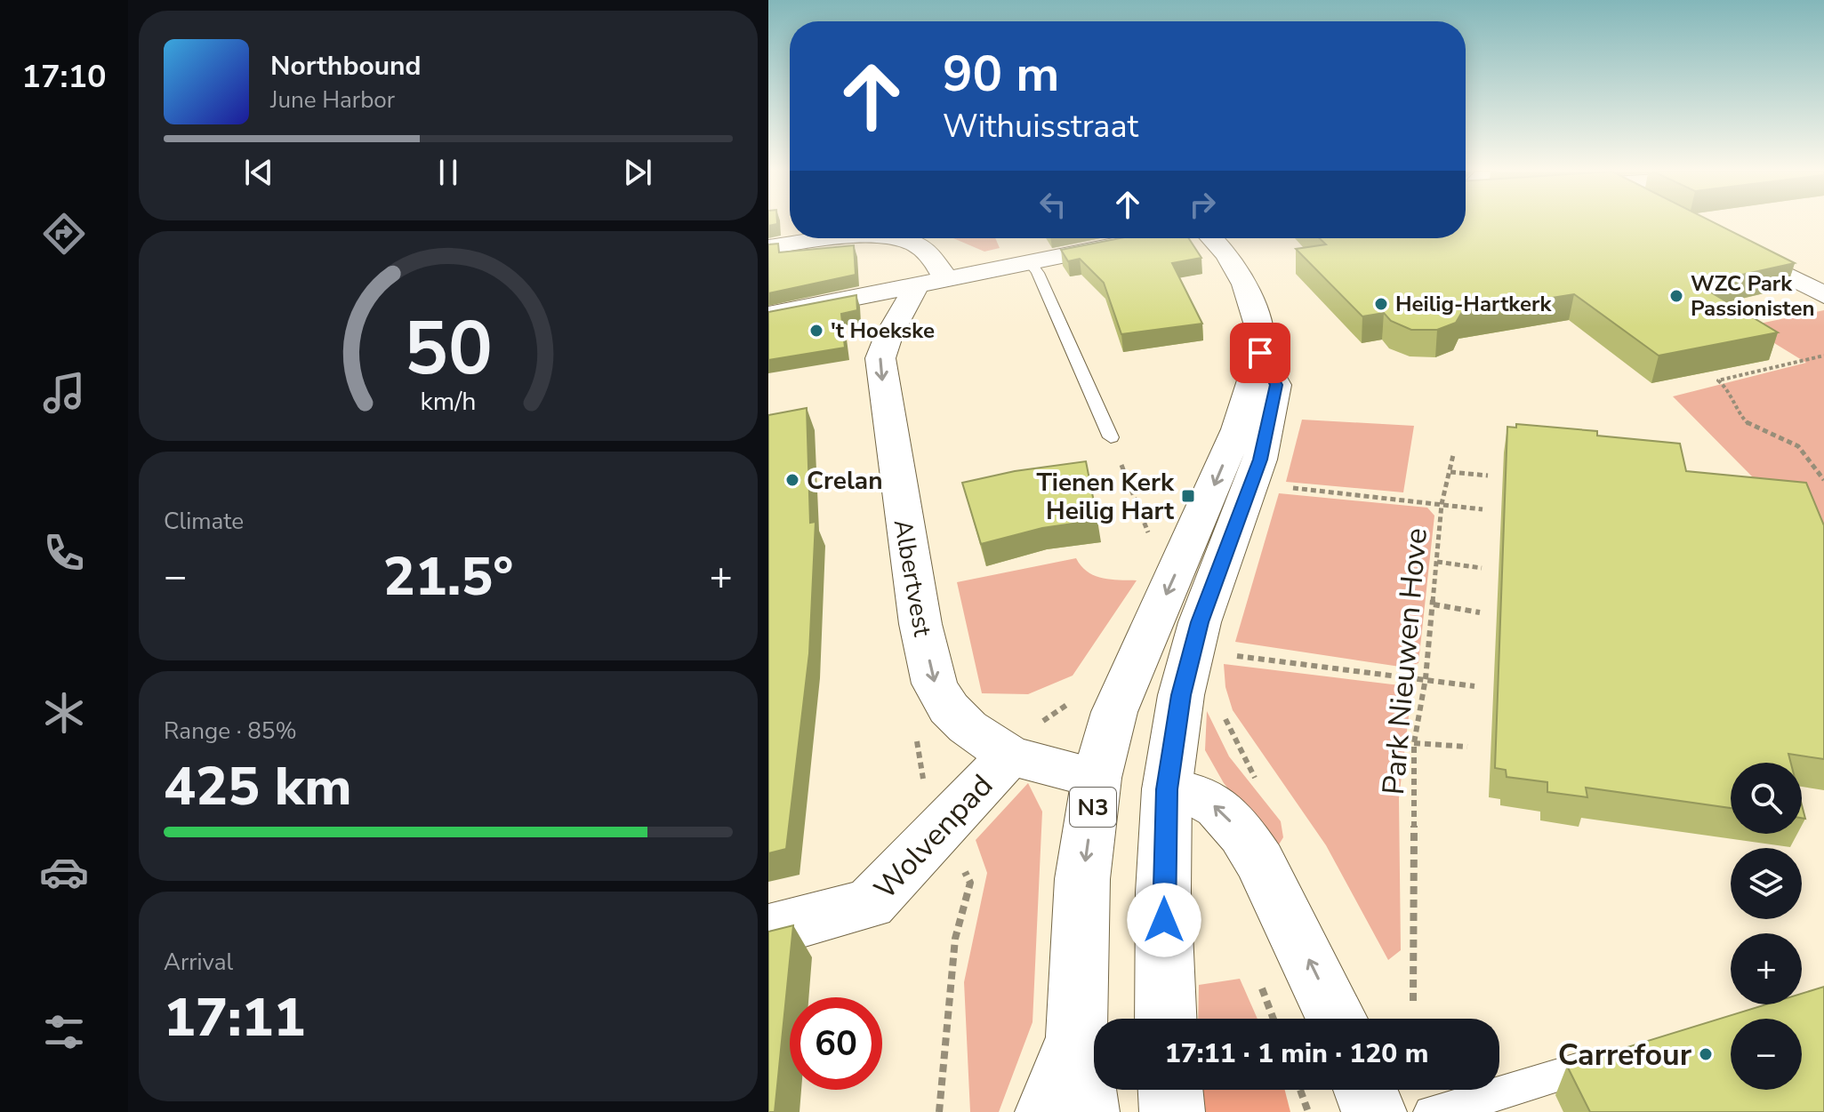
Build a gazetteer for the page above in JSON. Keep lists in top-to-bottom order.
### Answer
{
  "streets": {
    "street": ["Albertvest", "N3", "Wolvenpad"],
    "path": ["Park Nieuwen Hove"]
  },
  "crossings": [
    ["Albertvest", "N3"],
    ["Albertvest", "Wolvenpad"]
  ],
  "one_way": ["Albertvest"],
  "places": {
    "other": [
      "WZC Park Passionisten",
      "Heilig-Hartkerk",
      "'t Hoekske",
      "Crelan",
      "Carrefour"
    ],
    "transit": ["Tienen Kerk Heilig Hart"]
  },
  "page": {
    "tabs": "17:10",
    "turn": ["90 m", "Withuisstraat"],
    "song": ["Northbound", "June Harbor"],
    "tile": [
      "Climate",
      ["Range · 85%", "425 km"],
      ["Arrival", "17:11"]
    ],
    "heat": ["−", "21.5°", "+"],
    "map_buttons": ["+", "−"],
    "limit": "60",
    "trip": "17:11 · 1 min · 120 m",
    "gauge": ["50", "km/h"]
  }
}
